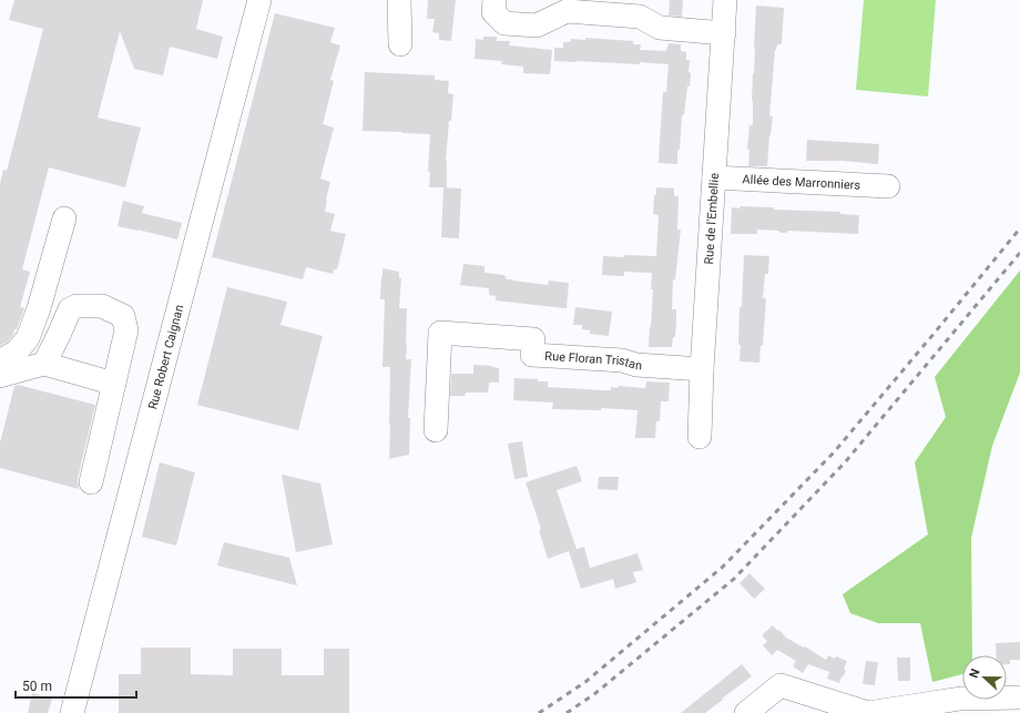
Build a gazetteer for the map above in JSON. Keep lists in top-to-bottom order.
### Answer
{
  "streets": {
    "street": [
      "Allée des Marronniers",
      "Rue de l'Embellie",
      "Rue Robert Caignan",
      "Rue Floran Tristan"
    ]
  },
  "crossings": [
    ["Allée des Marronniers", "Rue de l'Embellie"],
    ["Rue de l'Embellie", "Rue Floran Tristan"]
  ],
  "scale_bar": "50 m",
  "north": "left"
}
